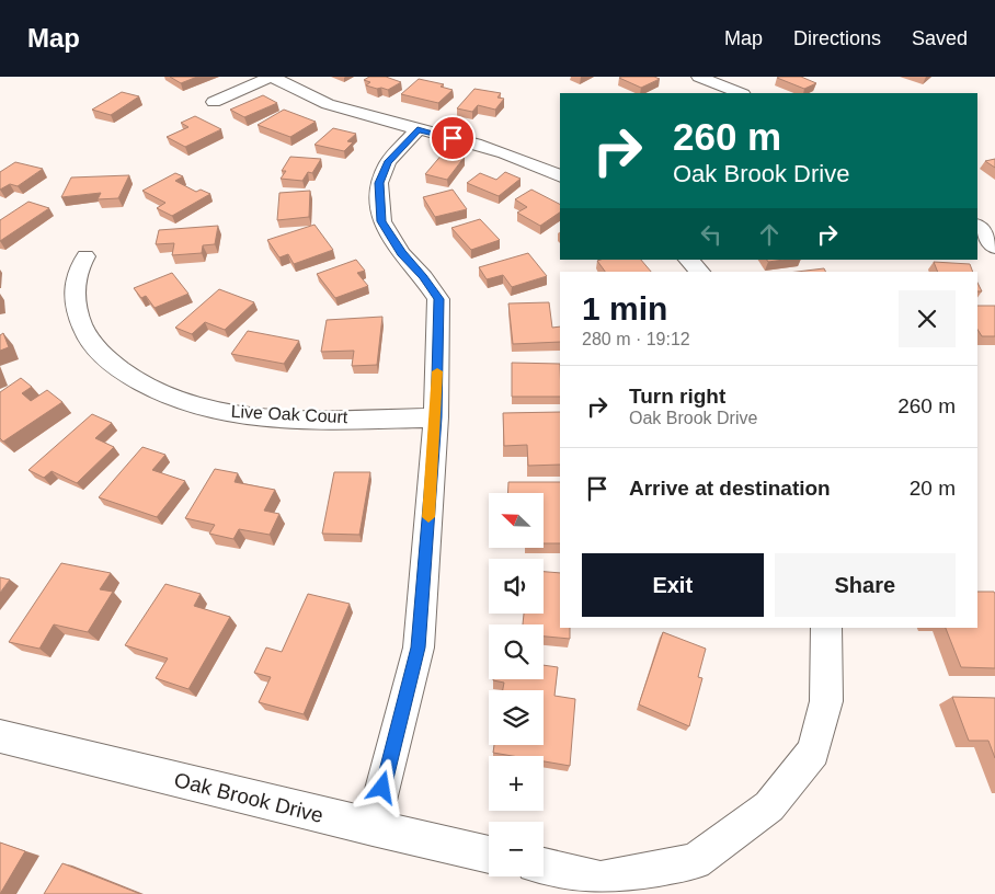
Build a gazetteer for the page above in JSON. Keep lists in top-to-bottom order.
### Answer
{
  "streets": {
    "street": ["Live Oak Court", "Oak Brook Drive"]
  },
  "north": "top left",
  "page": {
    "header": "Map",
    "nav": ["Map", "Directions", "Saved"],
    "turn": ["260 m", "Oak Brook Drive"],
    "heading": ["1 min", "280 m · 19:12"],
    "list": [
      {
        "name": "Turn right",
        "note": "Oak Brook Drive",
        "value": "260 m"
      },
      {
        "name": "Arrive at destination",
        "value": "20 m"
      }
    ],
    "map_buttons": ["+", "−"],
    "buttons": ["Exit", "Share"]
  }
}
